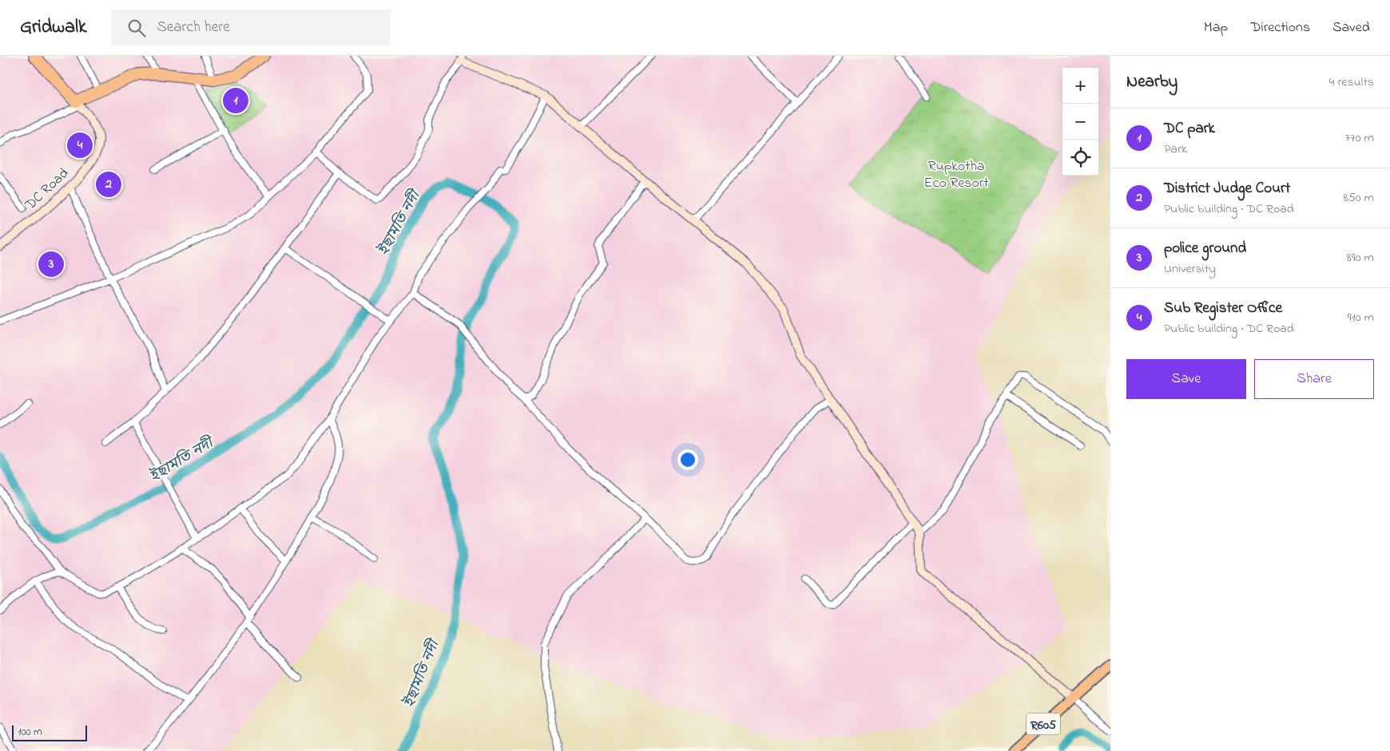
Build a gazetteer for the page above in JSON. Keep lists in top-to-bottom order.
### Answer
{
  "streets": {
    "main road": ["R605"],
    "street": ["DC Road"]
  },
  "water": ["ইছামতি নদী"],
  "parks": ["Rupkotha Eco Resort"],
  "scale_bar": "100 m",
  "page": {
    "header": "Gridwalk",
    "search": "Search here",
    "nav": ["Map", "Directions", "Saved"],
    "heading": ["Nearby", "4 results"],
    "map_buttons": ["+", "−"],
    "pins": [
      "1",
      "4",
      "2",
      "3"
    ],
    "list": [
      {
        "mark": "1",
        "name": "DC park",
        "note": "Park",
        "value": "770 m"
      },
      {
        "mark": "2",
        "name": "District Judge Court",
        "note": "Public building · DC Road",
        "value": "850 m"
      },
      {
        "mark": "3",
        "name": "police ground",
        "note": "University",
        "value": "890 m"
      },
      {
        "mark": "4",
        "name": "Sub Register Office",
        "note": "Public building · DC Road",
        "value": "910 m"
      }
    ],
    "buttons": ["Save", "Share"],
    "scale": "100 m"
  }
}
